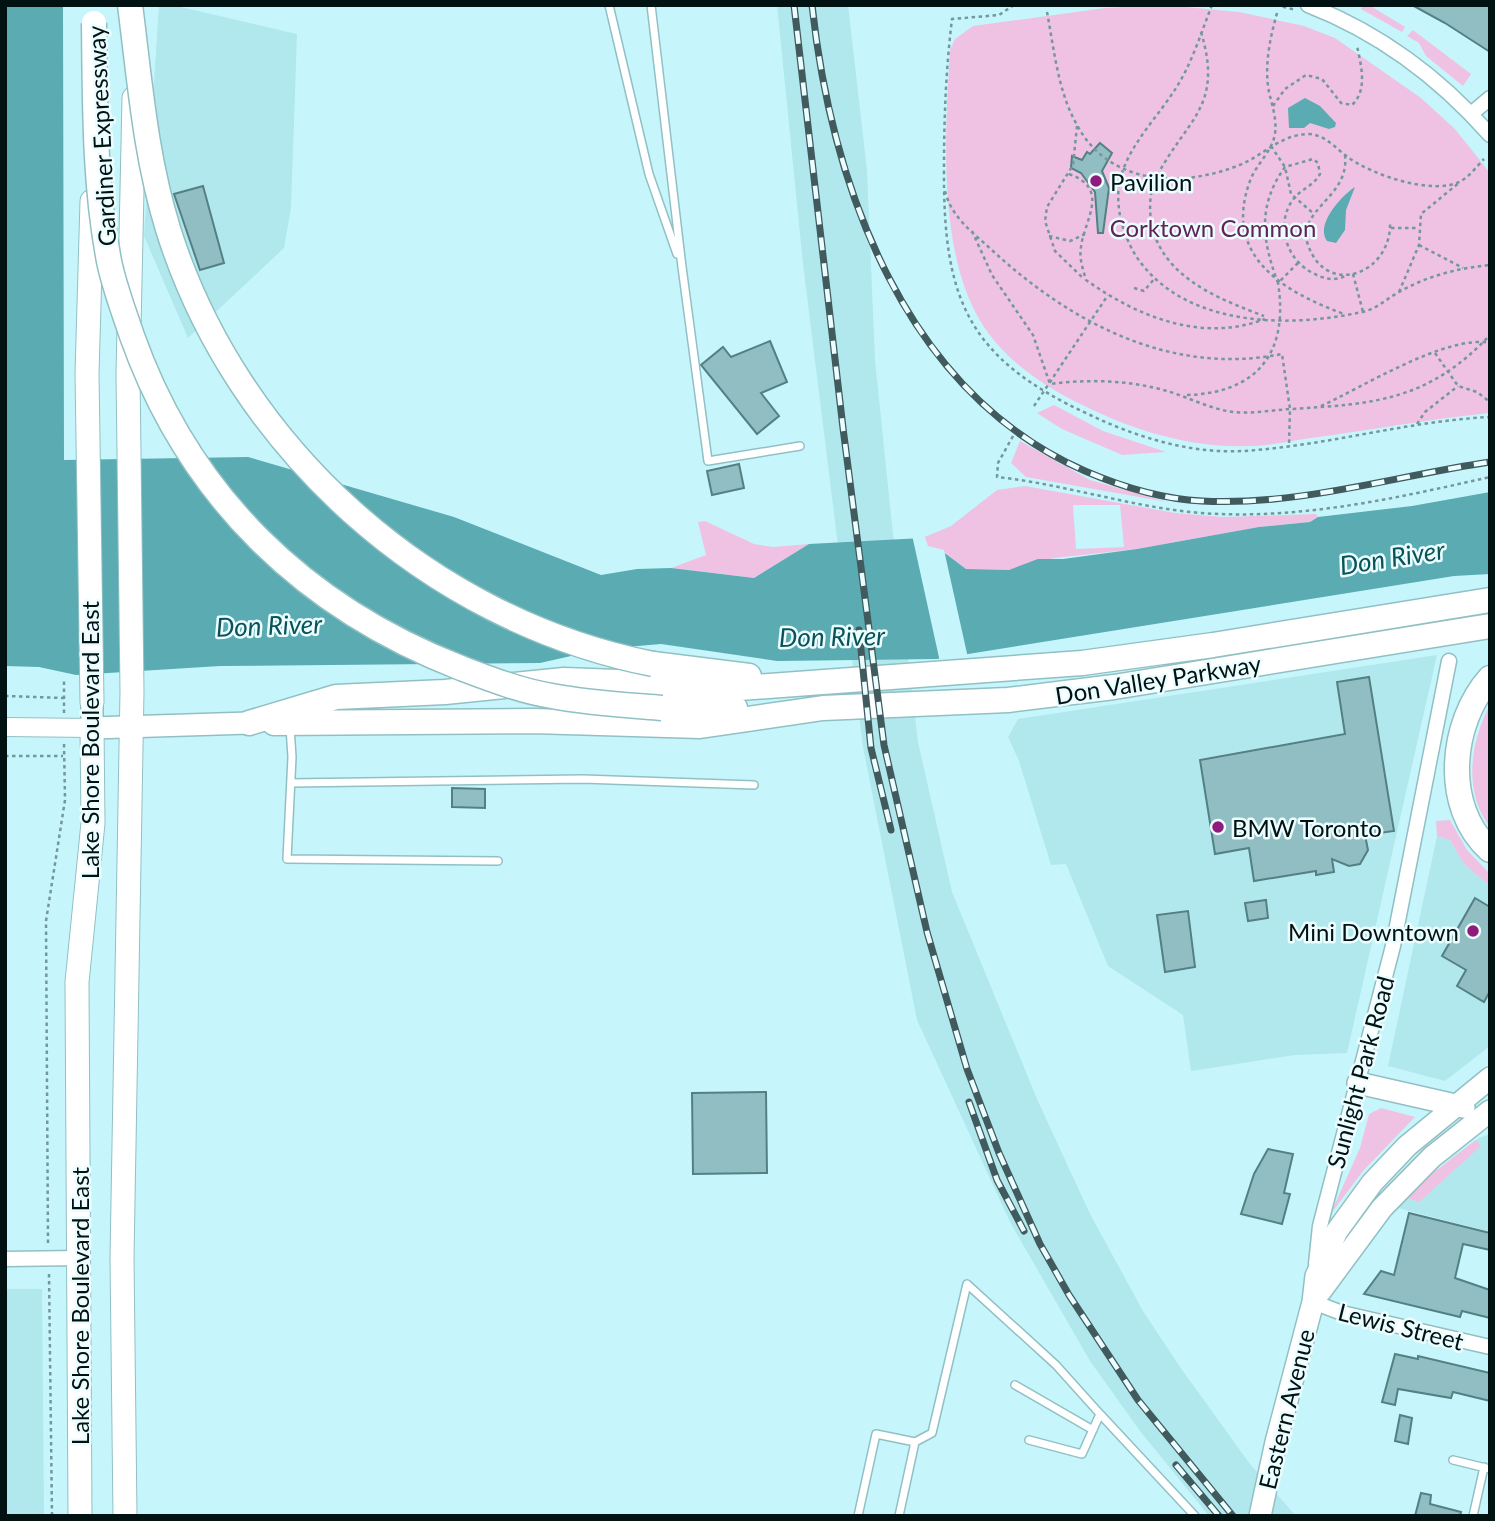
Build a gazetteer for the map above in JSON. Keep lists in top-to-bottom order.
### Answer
{
  "streets": {
    "highway": ["Gardiner Expressway", "Don Valley Parkway", "Lake Shore Boulevard East"],
    "main road": ["Eastern Avenue"],
    "street": ["Sunlight Park Road", "Lewis Street"]
  },
  "crossings": [
    ["Gardiner Expressway", "Don Valley Parkway"],
    ["Gardiner Expressway", "Lake Shore Boulevard East"],
    ["Sunlight Park Road", "Eastern Avenue"],
    ["Lewis Street", "Eastern Avenue"]
  ],
  "water": ["Don River"],
  "parks": ["Corktown Common"],
  "places": ["Pavilion", "BMW Toronto", "Mini Downtown"]
}
